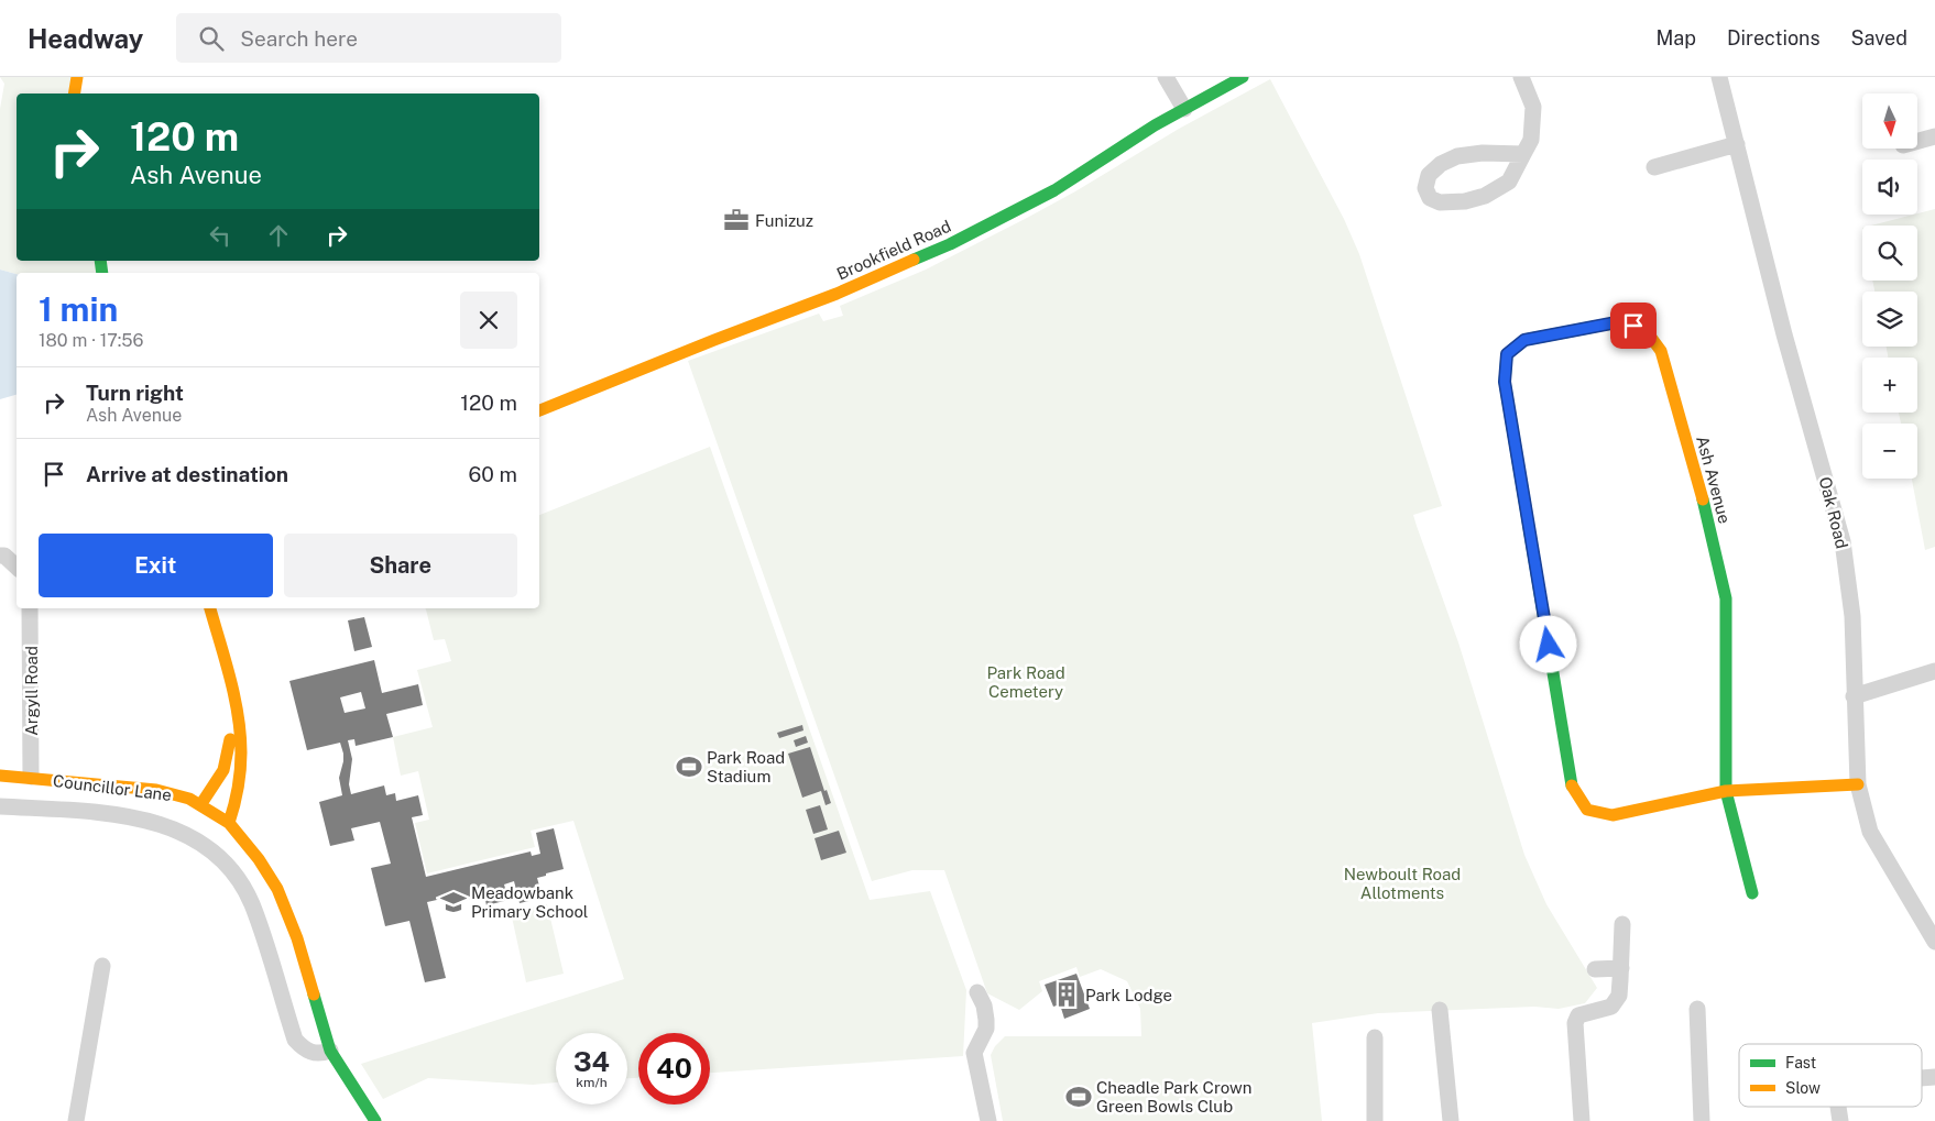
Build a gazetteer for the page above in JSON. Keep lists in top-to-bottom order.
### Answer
{
  "streets": {
    "street": [
      "Brookfield Road",
      "Ash Avenue",
      "Oak Road",
      "Argyll Road",
      "Councillor Lane"
    ]
  },
  "crossings": [
    ["Argyll Road", "Councillor Lane"]
  ],
  "parks": ["Park Road Cemetery", "Newboult Road Allotments"],
  "places": {
    "office": ["Funizuz"],
    "sports": ["Park Road Stadium", "Cheadle Park Crown Green Bowls Club"],
    "school or university": ["Meadowbank Primary School"],
    "building": ["Park Lodge"]
  },
  "legend": ["Fast", "Slow"],
  "north": "bottom",
  "page": {
    "header": "Headway",
    "search": "Search here",
    "nav": ["Map", "Directions", "Saved"],
    "map_buttons": ["+", "−"],
    "turn": ["120 m", "Ash Avenue"],
    "heading": ["1 min", "180 m · 17:56"],
    "list": [
      {
        "name": "Turn right",
        "note": "Ash Avenue",
        "value": "120 m"
      },
      {
        "name": "Arrive at destination",
        "value": "60 m"
      }
    ],
    "buttons": ["Exit", "Share"],
    "speed": "34 km/h",
    "limit": "40"
  }
}
